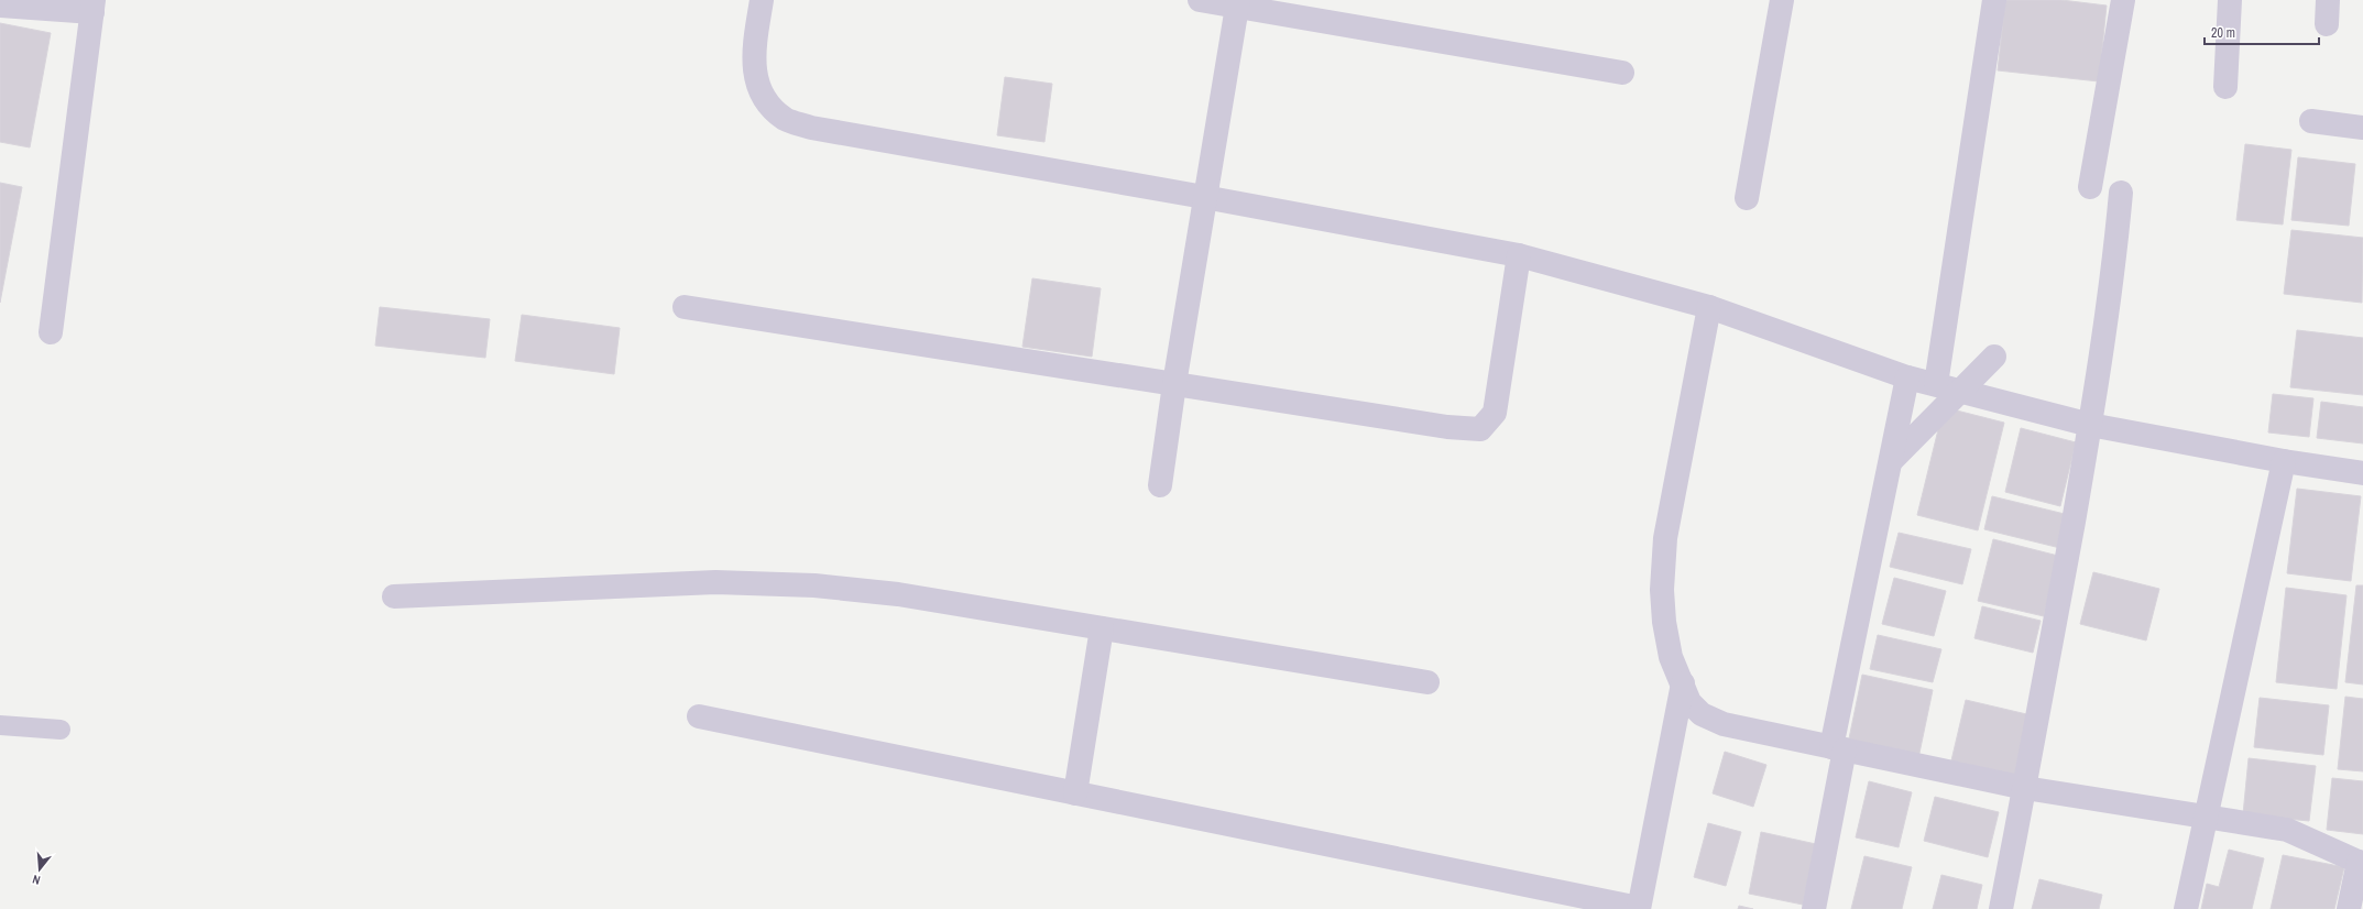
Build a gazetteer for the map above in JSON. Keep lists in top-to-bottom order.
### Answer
{
  "scale_bar": "20 m",
  "north": "bottom"
}
